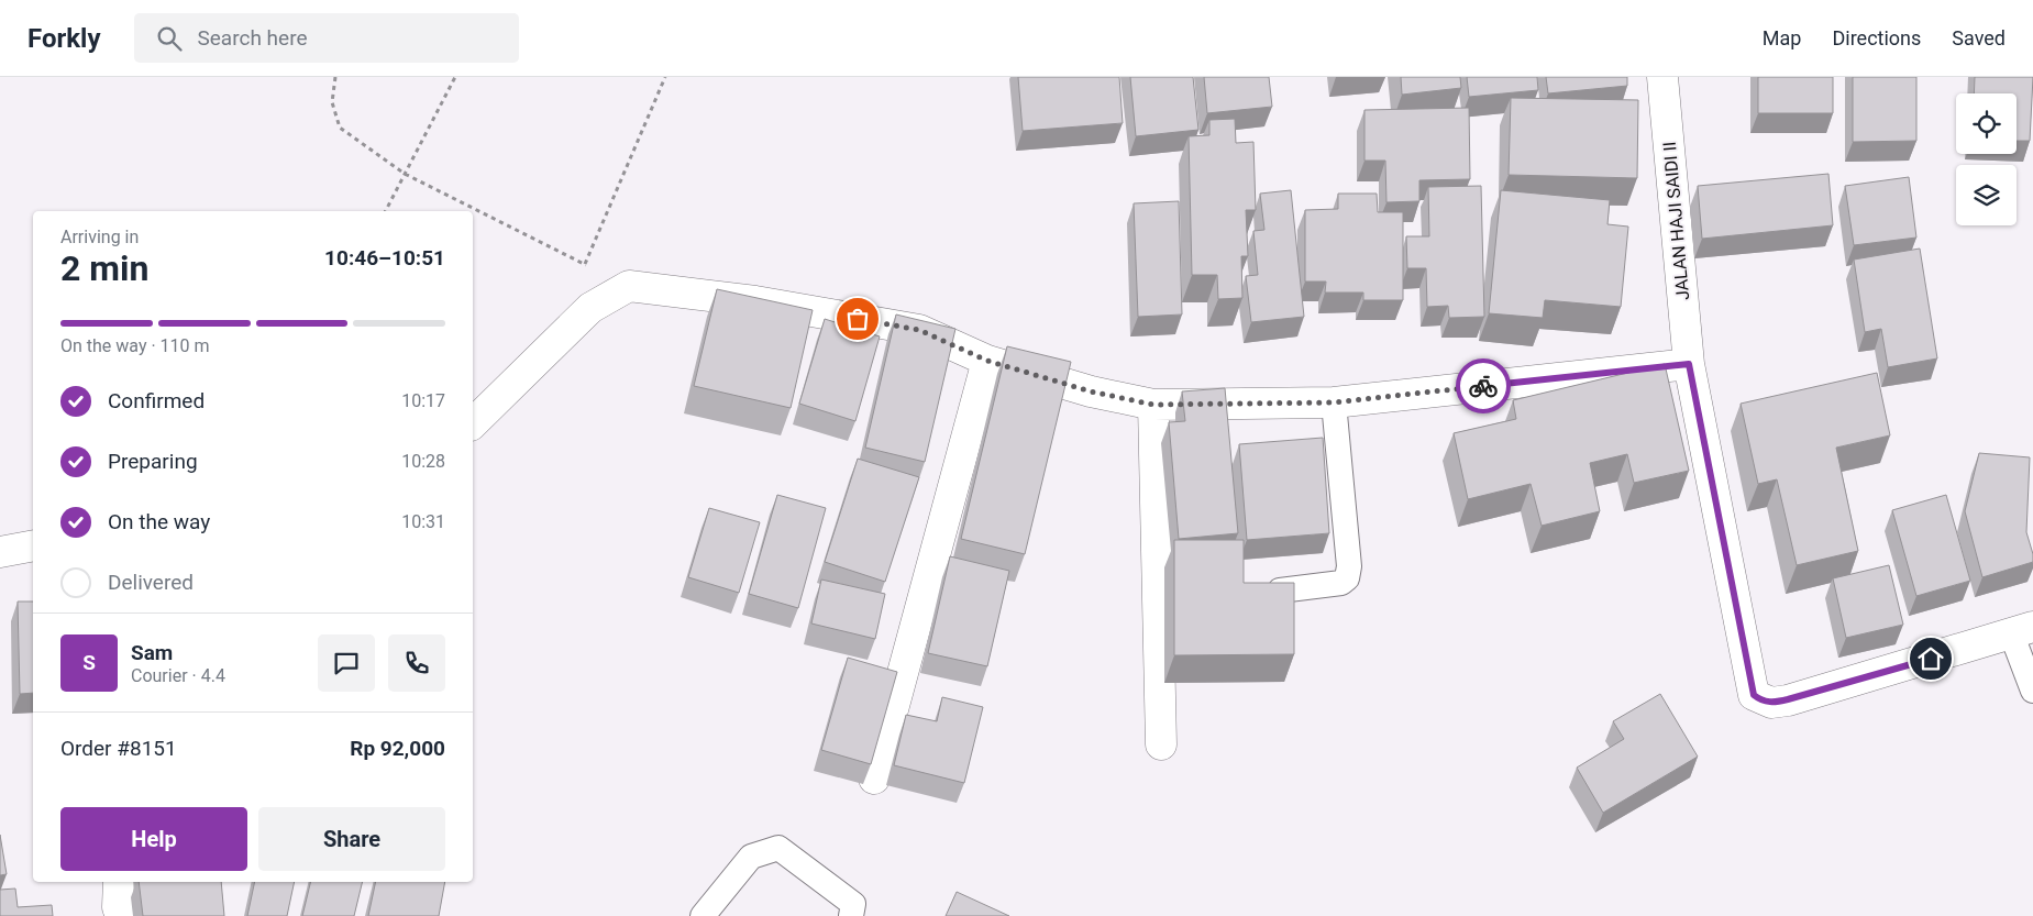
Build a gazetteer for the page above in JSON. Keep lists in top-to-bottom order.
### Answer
{
  "streets": {
    "street": ["JALAN HAJI SAIDI II"]
  },
  "page": {
    "header": "Forkly",
    "search": "Search here",
    "nav": ["Map", "Directions", "Saved"],
    "heading": ["2 min", "Arriving in", "10:46–10:51"],
    "panel": [
      "Sam",
      "Courier · 4.4",
      "Order #8151",
      "Rp 92,000"
    ],
    "bar": "On the way · 110 m",
    "list": [
      ["Confirmed", "10:17"],
      ["Preparing", "10:28"],
      ["On the way", "10:31"],
      "Delivered"
    ],
    "round": "S",
    "buttons": ["Help", "Share"]
  }
}
